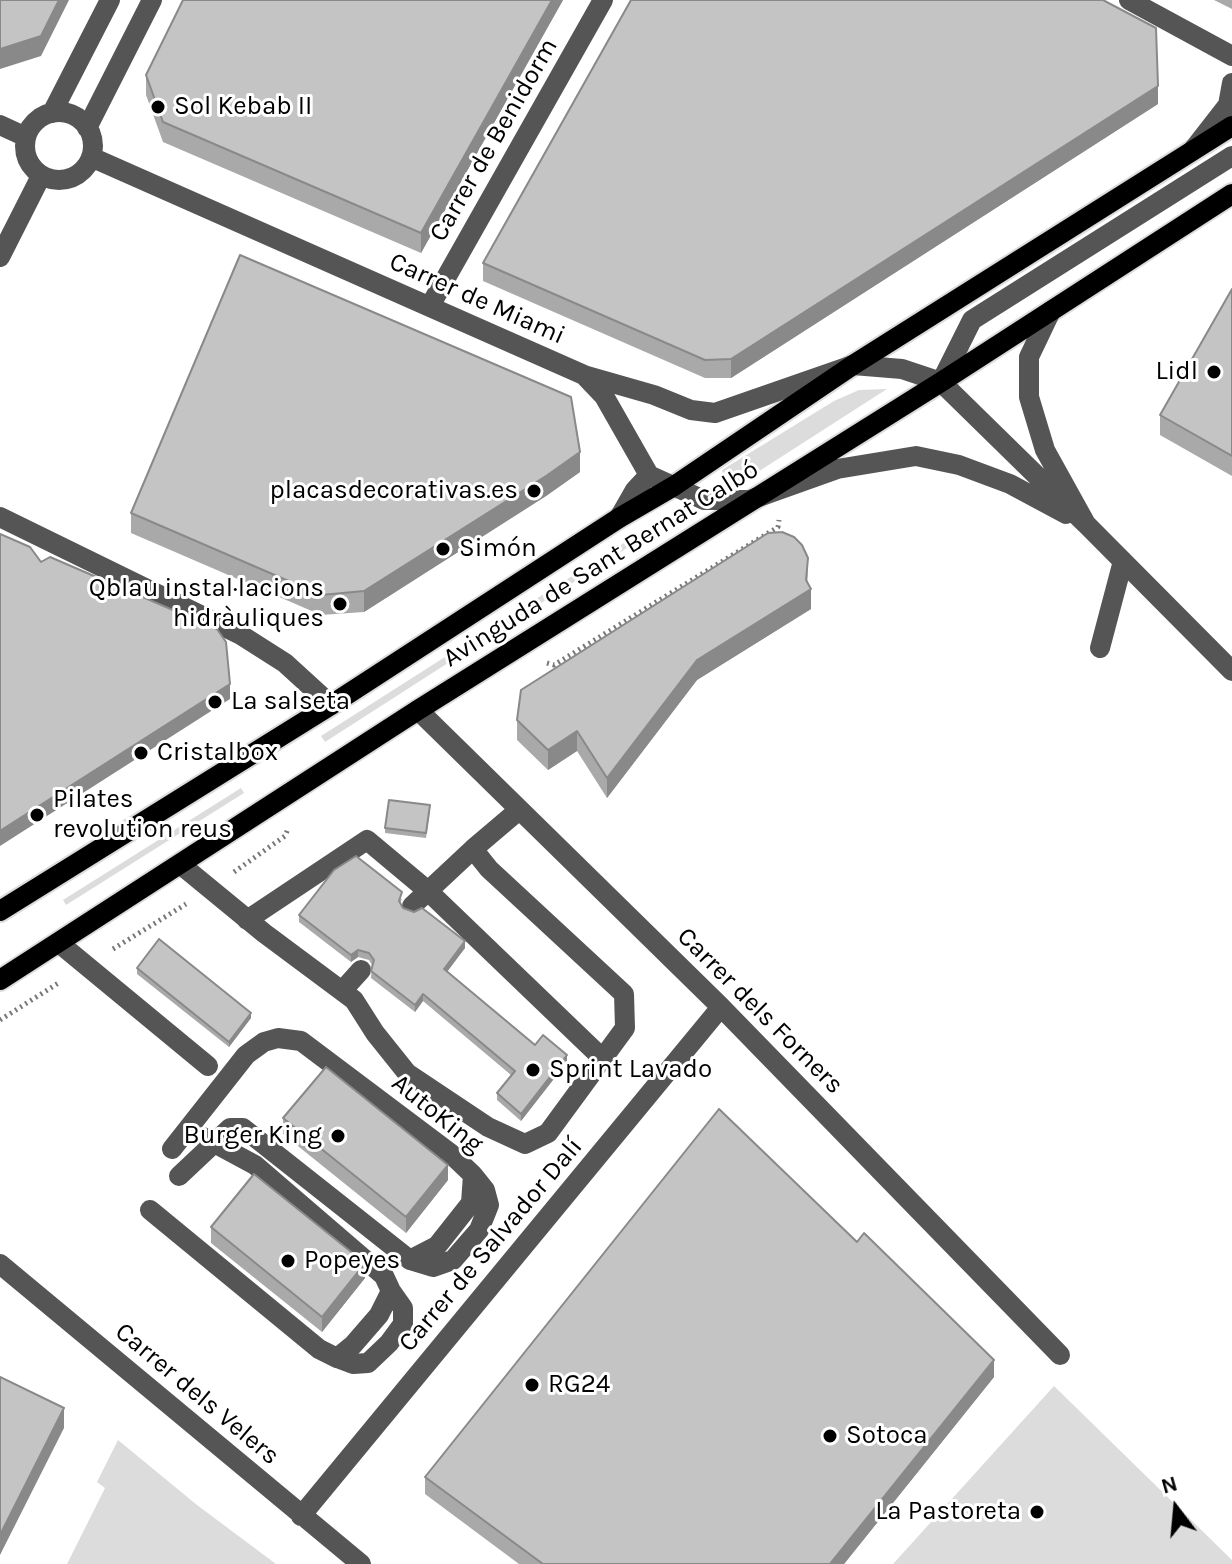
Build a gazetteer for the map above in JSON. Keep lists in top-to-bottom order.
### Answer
{
  "streets": {
    "main road": ["Avinguda de Sant Bernat Calbó"],
    "street": [
      "Carrer de Benidorm",
      "Carrer de Miami",
      "Carrer dels Forners",
      "AutoKing",
      "Carrer de Salvador Dalí",
      "Carrer dels Velers"
    ]
  },
  "crossings": [
    ["Carrer de Benidorm", "Carrer de Miami"],
    ["Carrer de Miami", "Avinguda de Sant Bernat Calbó"],
    ["Avinguda de Sant Bernat Calbó", "Carrer dels Forners"],
    ["Carrer dels Forners", "Carrer de Salvador Dalí"],
    ["Carrer de Salvador Dalí", "Carrer dels Velers"]
  ],
  "places": [
    "Sol Kebab II",
    "Lidl",
    "placasdecorativas.es",
    "Simón",
    "Qblau instal·lacions hidràuliques",
    "La salseta",
    "Cristalbox",
    "Pilates revolution reus",
    "Sprint Lavado",
    "Burger King",
    "Popeyes",
    "RG24",
    "Sotoca",
    "La Pastoreta"
  ],
  "north": "top"
}
